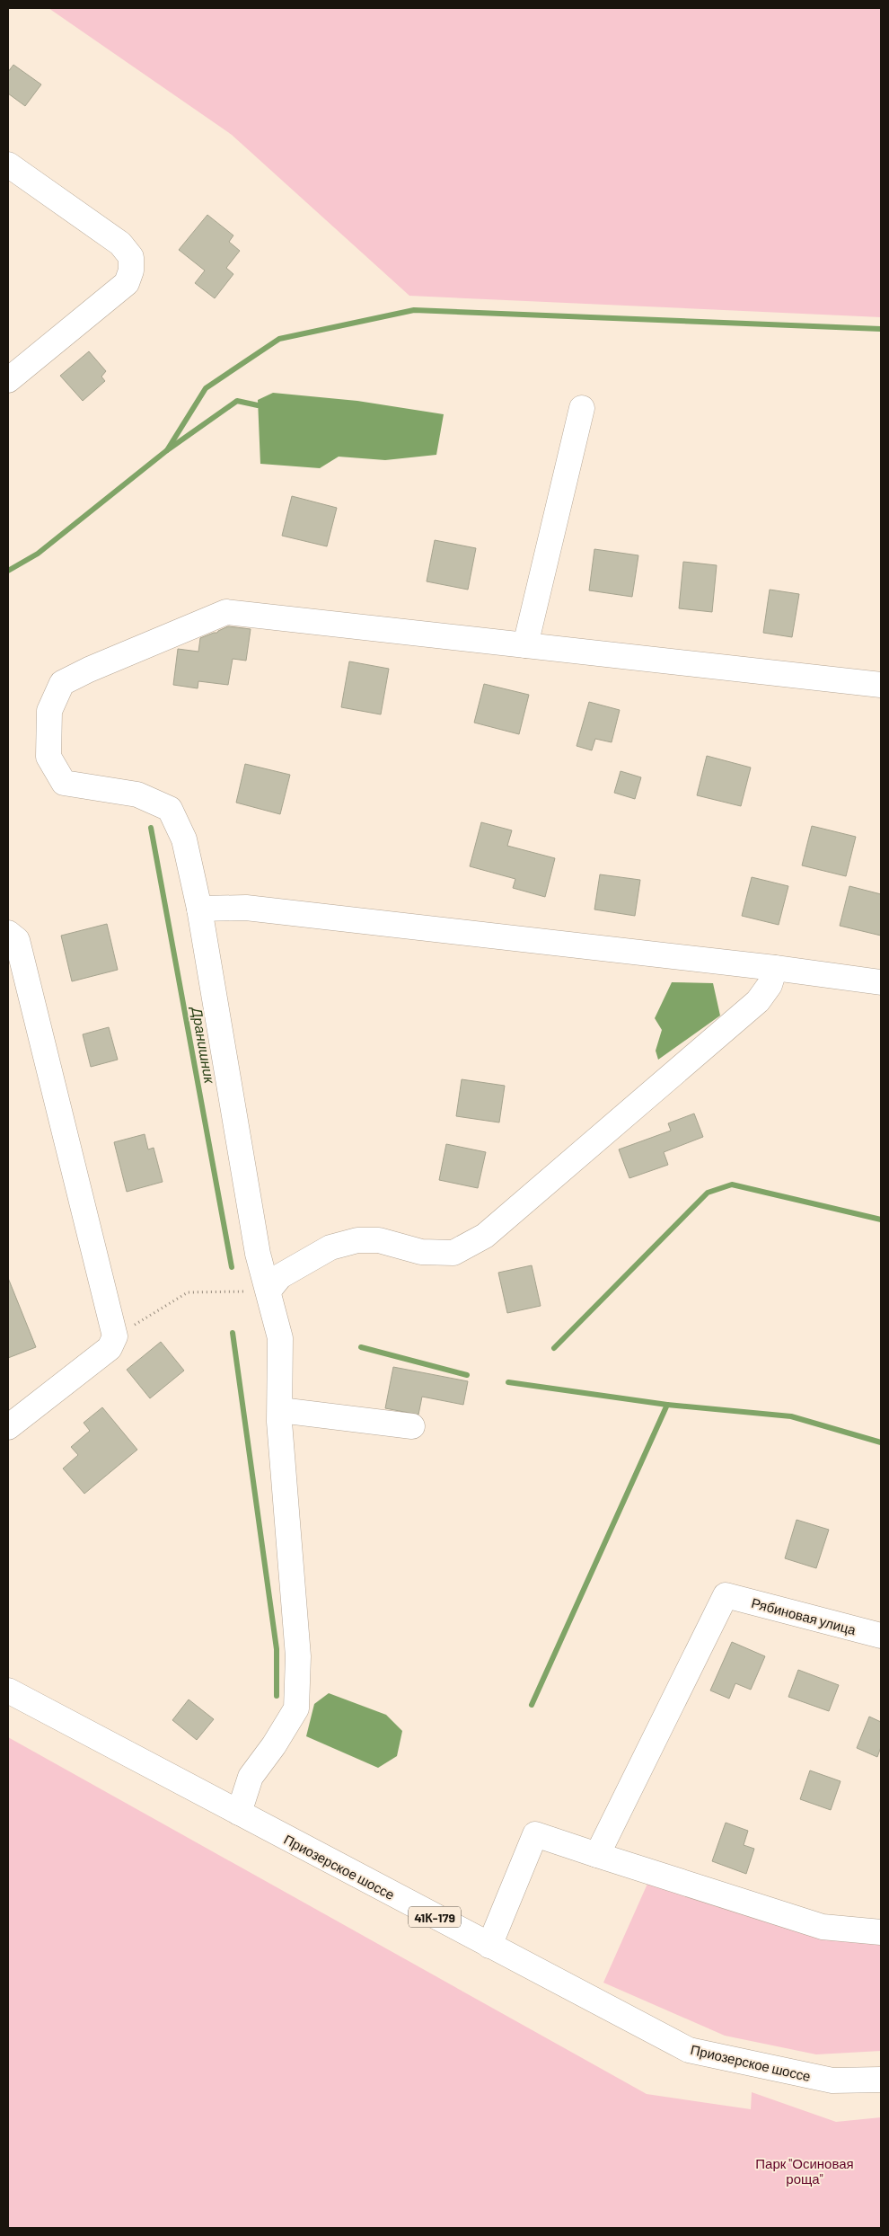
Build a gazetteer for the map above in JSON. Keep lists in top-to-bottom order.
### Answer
{
  "streets": {
    "street": ["Рябиновая улица", "Приозерское шоссе", "41К-179"]
  },
  "water": ["Дранишник"],
  "parks": ["Парк \"Осиновая роща\""]
}
